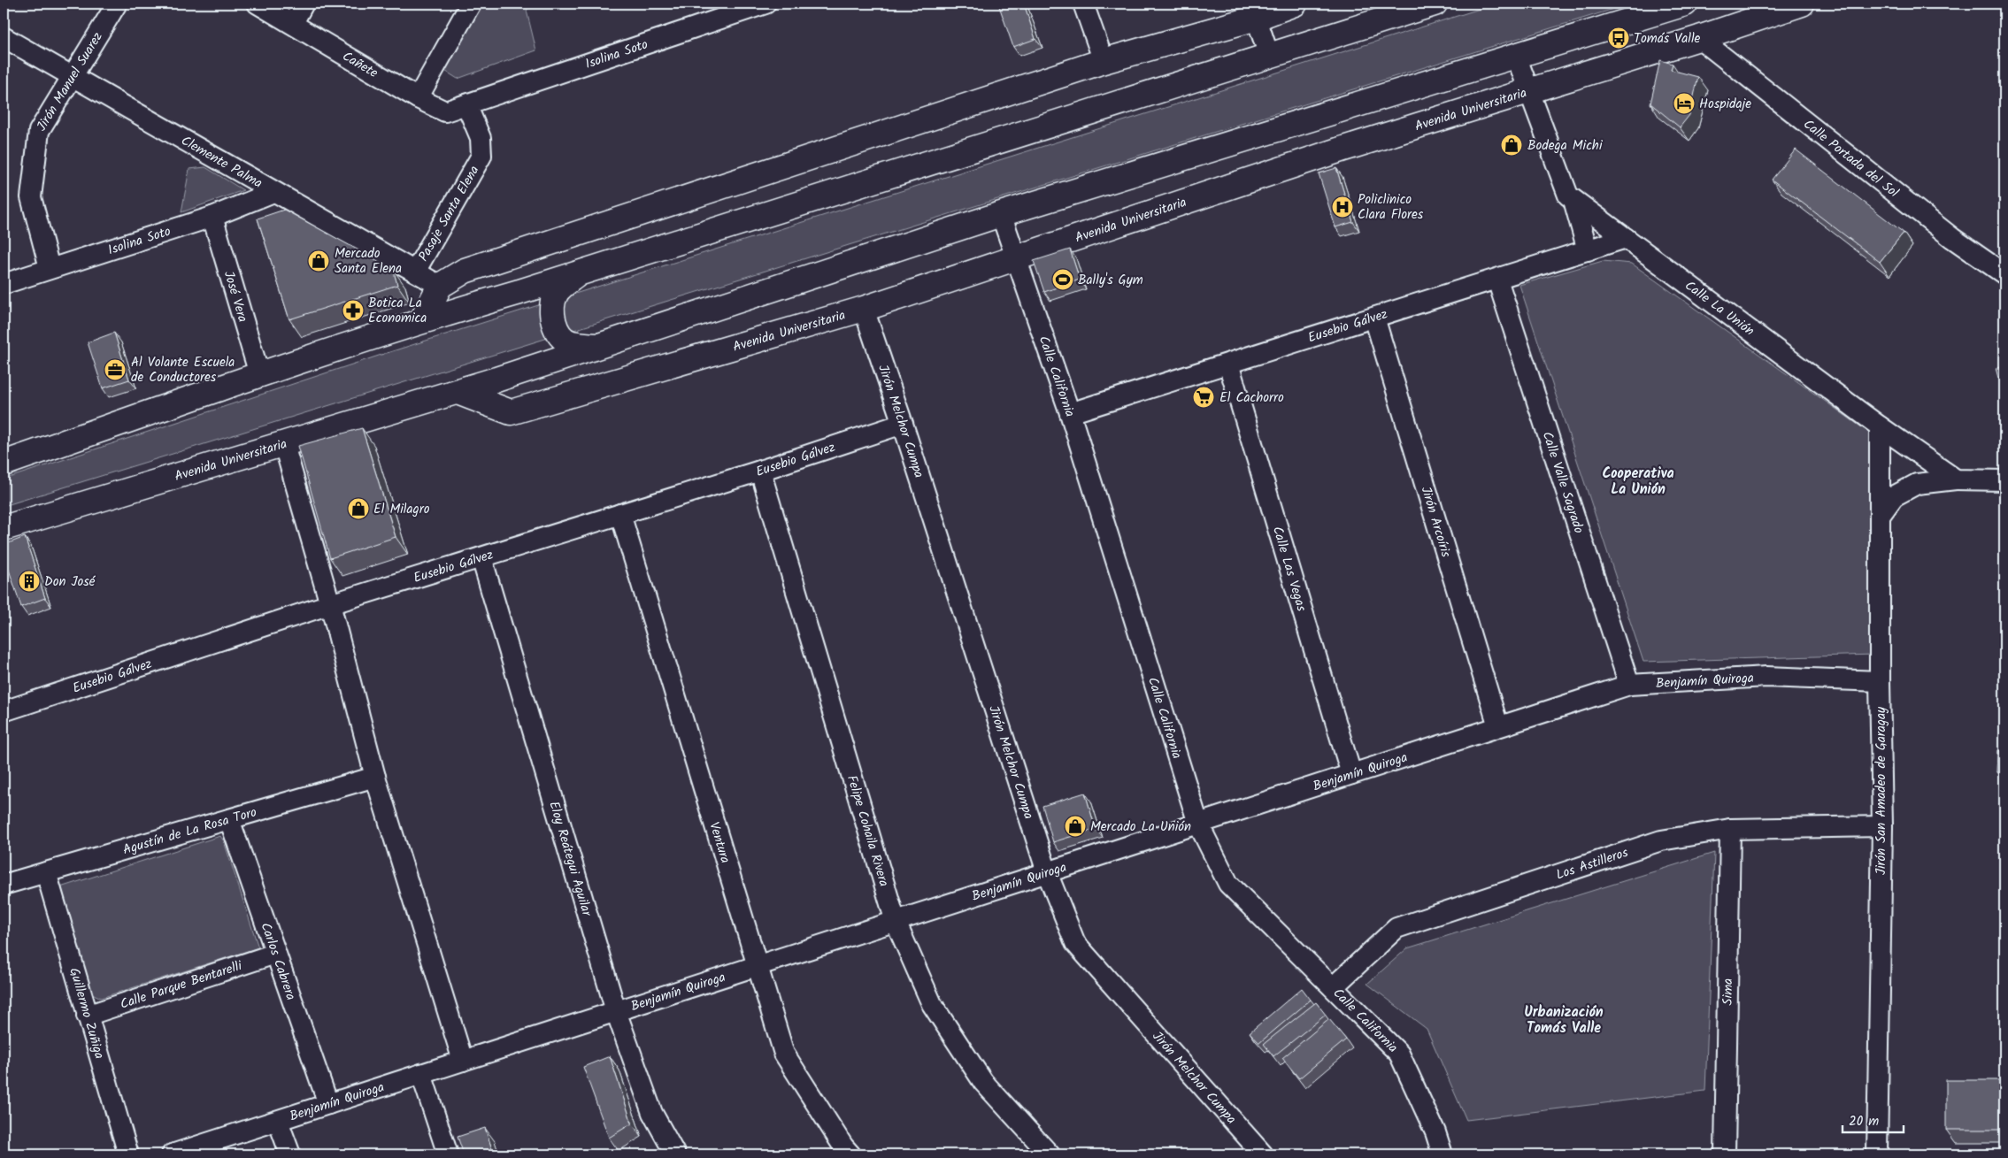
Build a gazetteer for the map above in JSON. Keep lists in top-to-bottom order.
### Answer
{
  "streets": {
    "main road": ["Avenida Universitaria"],
    "street": [
      "Isolina Soto",
      "Cañete",
      "Jirón Manuel Suarez",
      "Calle Portada del Sol",
      "Clemente Palma",
      "Pasaje Santa Elena",
      "José Vera",
      "Calle La Unión",
      "Eusebio Gálvez",
      "Calle California",
      "Jirón Melchor Cumpa",
      "Calle Valle Sagrado",
      "Jirón Arcoíris",
      "Calle Las Vegas",
      "Benjamín Quiroga",
      "Jirón San Amadeo de Garagay",
      "Agustín de La Rosa Toro",
      "Felipe Cohaila Rivera",
      "Ventura",
      "Eloy Reátegui Aguilar",
      "Los Astilleros",
      "Carlos Cabrera",
      "Calle Parque Bentarelli",
      "Sima",
      "Guillermo Zuñiga"
    ]
  },
  "crossings": [
    ["Isolina Soto", "Cañete"],
    ["Isolina Soto", "Jirón Manuel Suarez"],
    ["Isolina Soto", "Clemente Palma"],
    ["Isolina Soto", "Pasaje Santa Elena"],
    ["Isolina Soto", "José Vera"],
    ["Cañete", "Pasaje Santa Elena"],
    ["Jirón Manuel Suarez", "Clemente Palma"],
    ["Avenida Universitaria", "Calle Portada del Sol"],
    ["Avenida Universitaria", "Calle La Unión"],
    ["Avenida Universitaria", "Calle California"],
    ["Avenida Universitaria", "Jirón Melchor Cumpa"],
    ["Clemente Palma", "Pasaje Santa Elena"],
    ["Calle La Unión", "Eusebio Gálvez"],
    ["Calle La Unión", "Jirón San Amadeo de Garagay"],
    ["Eusebio Gálvez", "Calle California"],
    ["Eusebio Gálvez", "Jirón Melchor Cumpa"],
    ["Eusebio Gálvez", "Calle Valle Sagrado"],
    ["Eusebio Gálvez", "Jirón Arcoíris"],
    ["Eusebio Gálvez", "Calle Las Vegas"],
    ["Eusebio Gálvez", "Felipe Cohaila Rivera"],
    ["Eusebio Gálvez", "Ventura"],
    ["Eusebio Gálvez", "Eloy Reátegui Aguilar"],
    ["Calle California", "Benjamín Quiroga"],
    ["Calle California", "Los Astilleros"],
    ["Jirón Melchor Cumpa", "Benjamín Quiroga"],
    ["Calle Valle Sagrado", "Benjamín Quiroga"],
    ["Jirón Arcoíris", "Benjamín Quiroga"],
    ["Calle Las Vegas", "Benjamín Quiroga"],
    ["Benjamín Quiroga", "Jirón San Amadeo de Garagay"],
    ["Benjamín Quiroga", "Felipe Cohaila Rivera"],
    ["Benjamín Quiroga", "Ventura"],
    ["Benjamín Quiroga", "Eloy Reátegui Aguilar"],
    ["Benjamín Quiroga", "Carlos Cabrera"],
    ["Jirón San Amadeo de Garagay", "Los Astilleros"],
    ["Agustín de La Rosa Toro", "Carlos Cabrera"],
    ["Agustín de La Rosa Toro", "Guillermo Zuñiga"],
    ["Los Astilleros", "Sima"],
    ["Carlos Cabrera", "Calle Parque Bentarelli"],
    ["Calle Parque Bentarelli", "Guillermo Zuñiga"]
  ],
  "districts": ["Cooperativa La Unión", "Urbanización Tomás Valle"],
  "places": {
    "bus stop": ["Tomás Valle"],
    "hotel": ["Hospidaje"],
    "shop": [
      "Bodega Michi",
      "Mercado Santa Elena",
      "El Milagro",
      "Mercado La Unión"
    ],
    "hospital": ["Policlinico Clara Flores"],
    "sports": ["Bally's Gym"],
    "pharmacy": ["Botica La Economica"],
    "office": ["Al Volante Escuela de Conductores"],
    "supermarket": ["El Cachorro"],
    "building": ["Don José"]
  },
  "scale_bar": "20 m"
}
